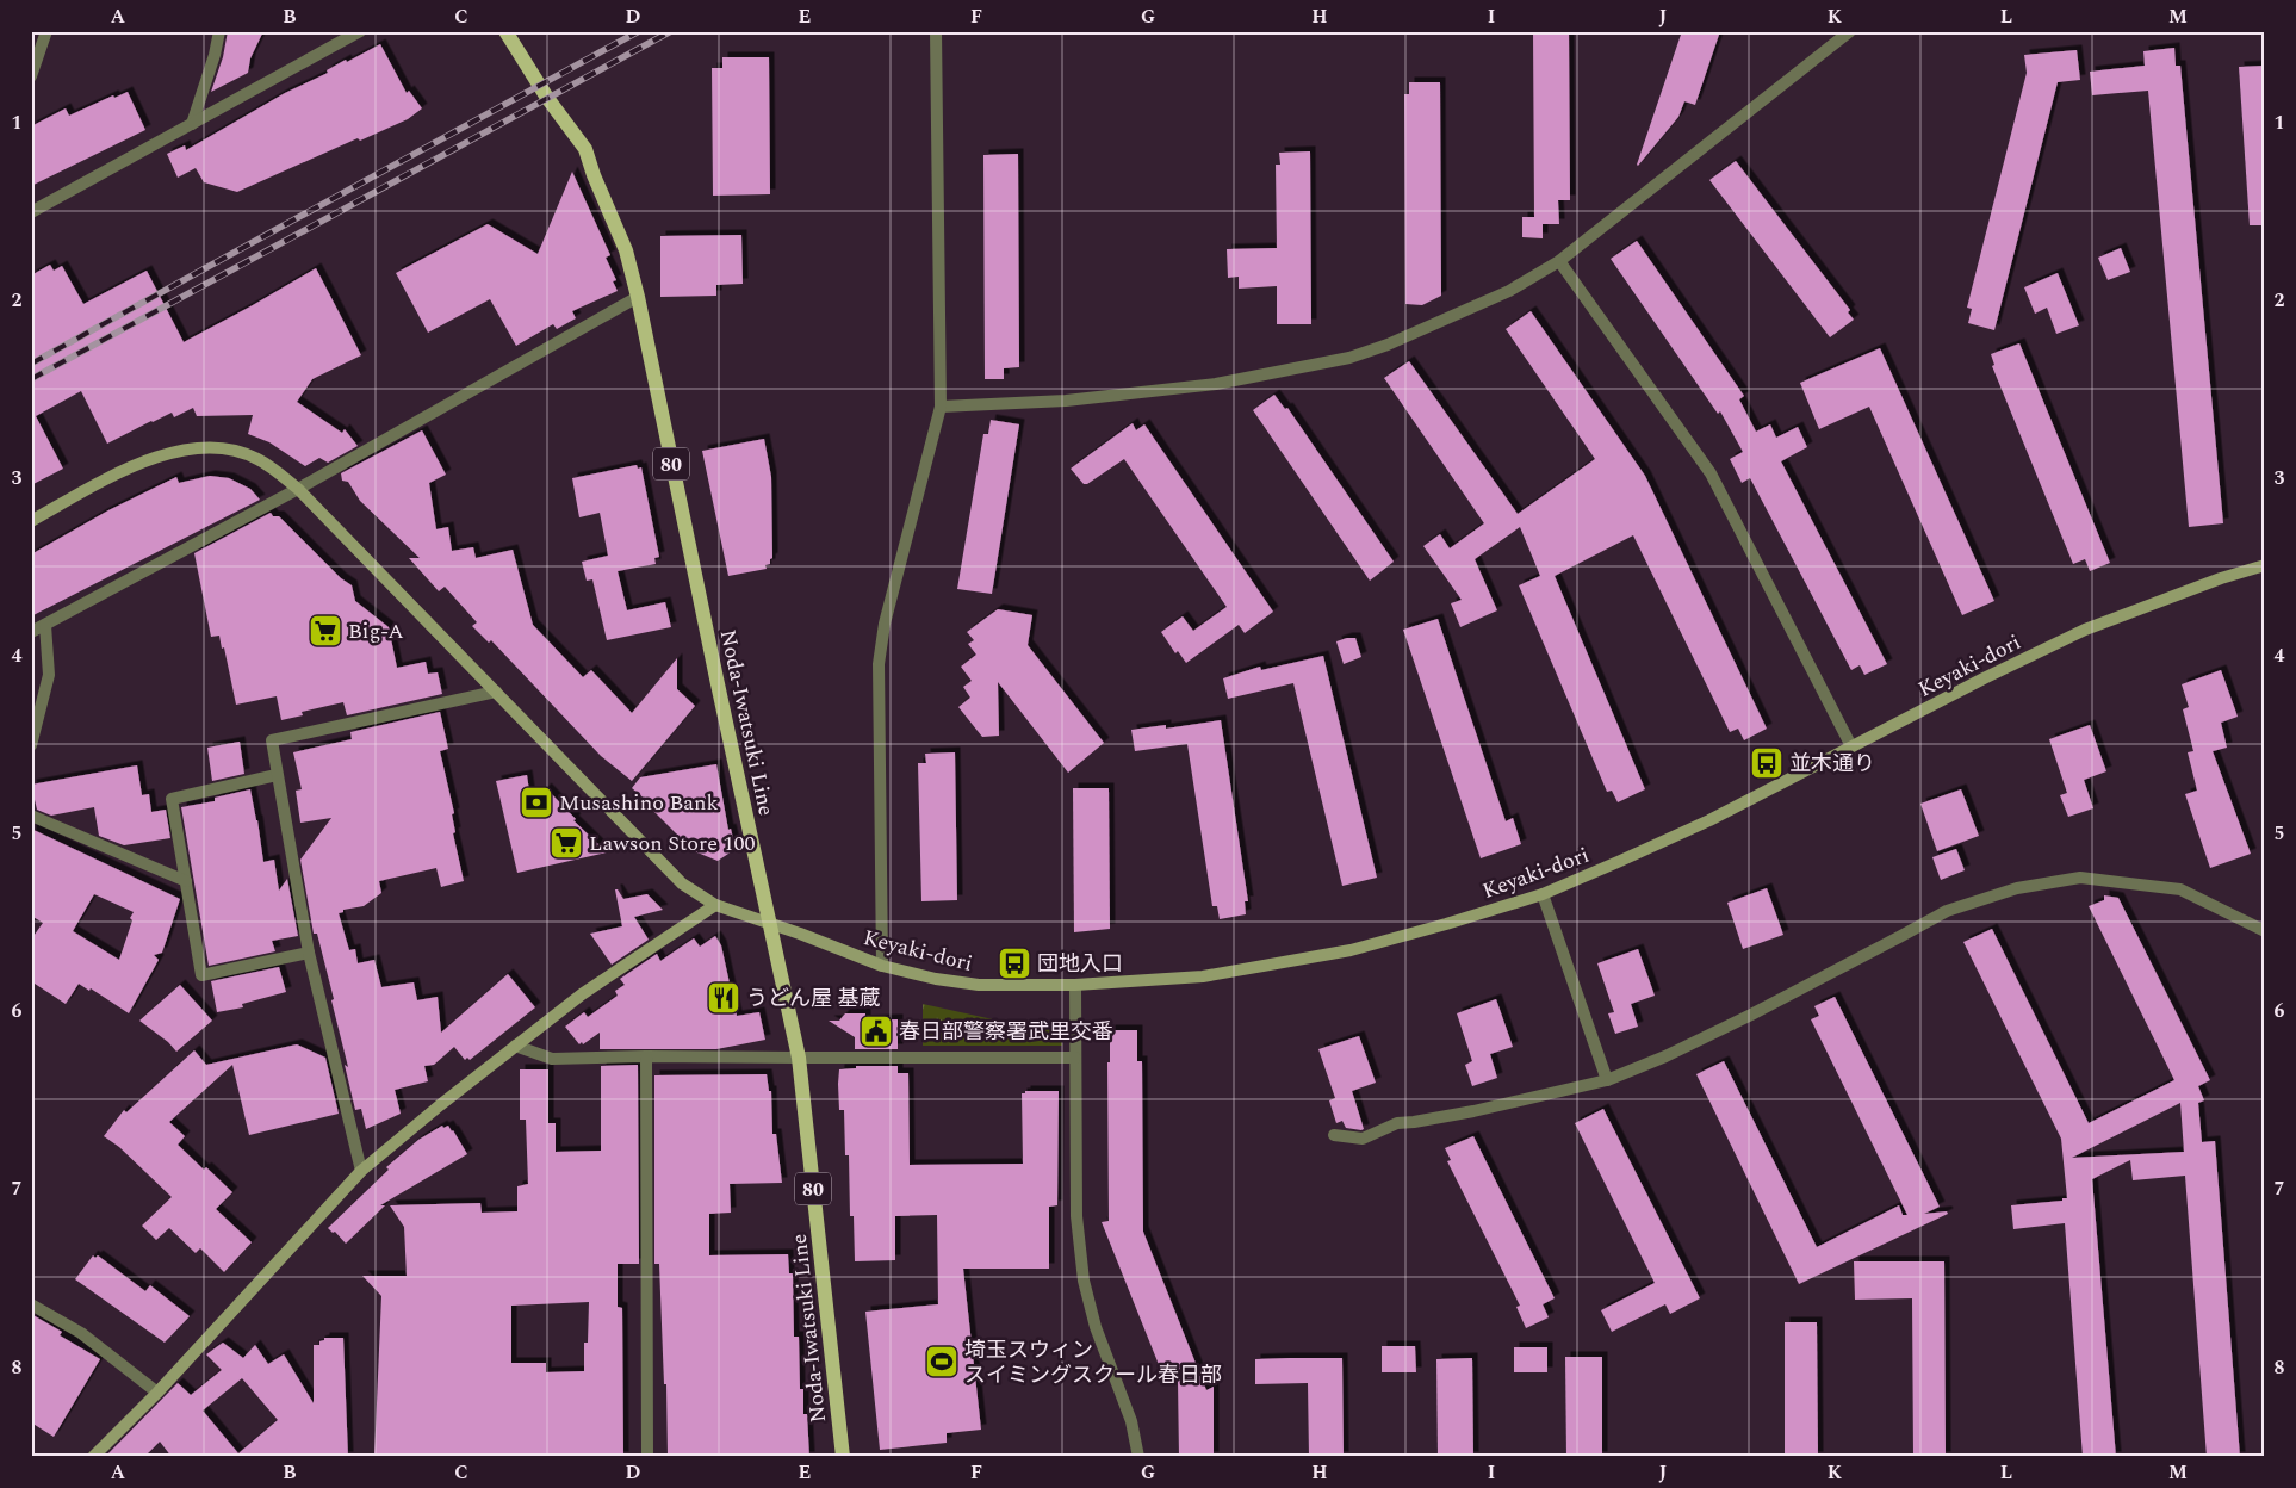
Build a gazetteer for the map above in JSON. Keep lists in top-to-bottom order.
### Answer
{
  "streets": {
    "main road": ["80", "Noda-Iwatsuki Line"],
    "street": ["Keyaki-dori"]
  },
  "crossings": [
    ["Keyaki-dori", "Noda-Iwatsuki Line"]
  ],
  "places": {
    "supermarket": ["Big-A", "Lawson Store 100"],
    "bus stop": ["並木通り", "団地入口"],
    "bank": ["Musashino Bank"],
    "restaurant": ["うどん屋 基蔵"],
    "public building": ["春日部警察署武里交番"],
    "sports": ["埼玉スウィン スイミングスクール春日部"]
  },
  "grid": {
    "columns": [
      "A",
      "B",
      "C",
      "D",
      "E",
      "F",
      "G",
      "H",
      "I",
      "J",
      "K",
      "L",
      "M"
    ],
    "rows": [
      "1",
      "2",
      "3",
      "4",
      "5",
      "6",
      "7",
      "8"
    ]
  }
}
